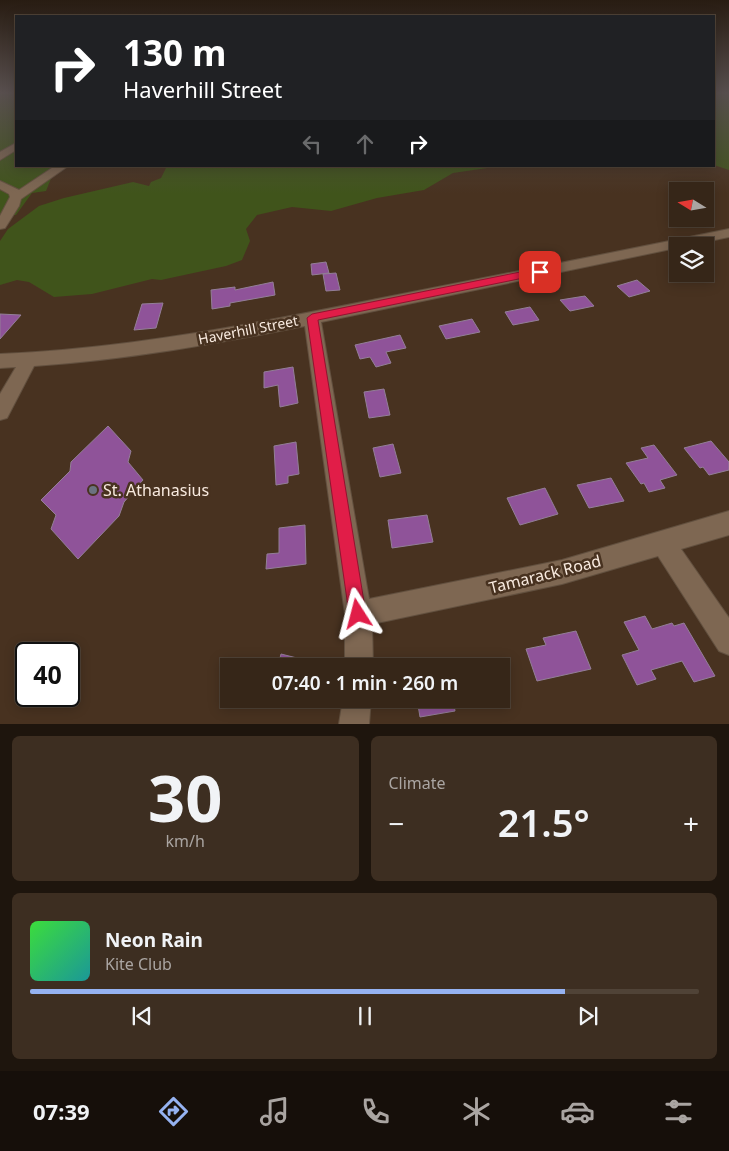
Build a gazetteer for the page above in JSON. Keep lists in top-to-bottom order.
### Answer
{
  "streets": {
    "street": ["Haverhill Street", "Tamarack Road"]
  },
  "places": ["St. Athanasius"],
  "north": "left",
  "page": {
    "turn": ["130 m", "Haverhill Street"],
    "limit": "40",
    "trip": "07:40 · 1 min · 260 m",
    "tile": [
      ["30", "km/h"],
      "Climate"
    ],
    "heat": ["−", "21.5°", "+"],
    "song": ["Neon Rain", "Kite Club"],
    "tabs": "07:39"
  }
}
